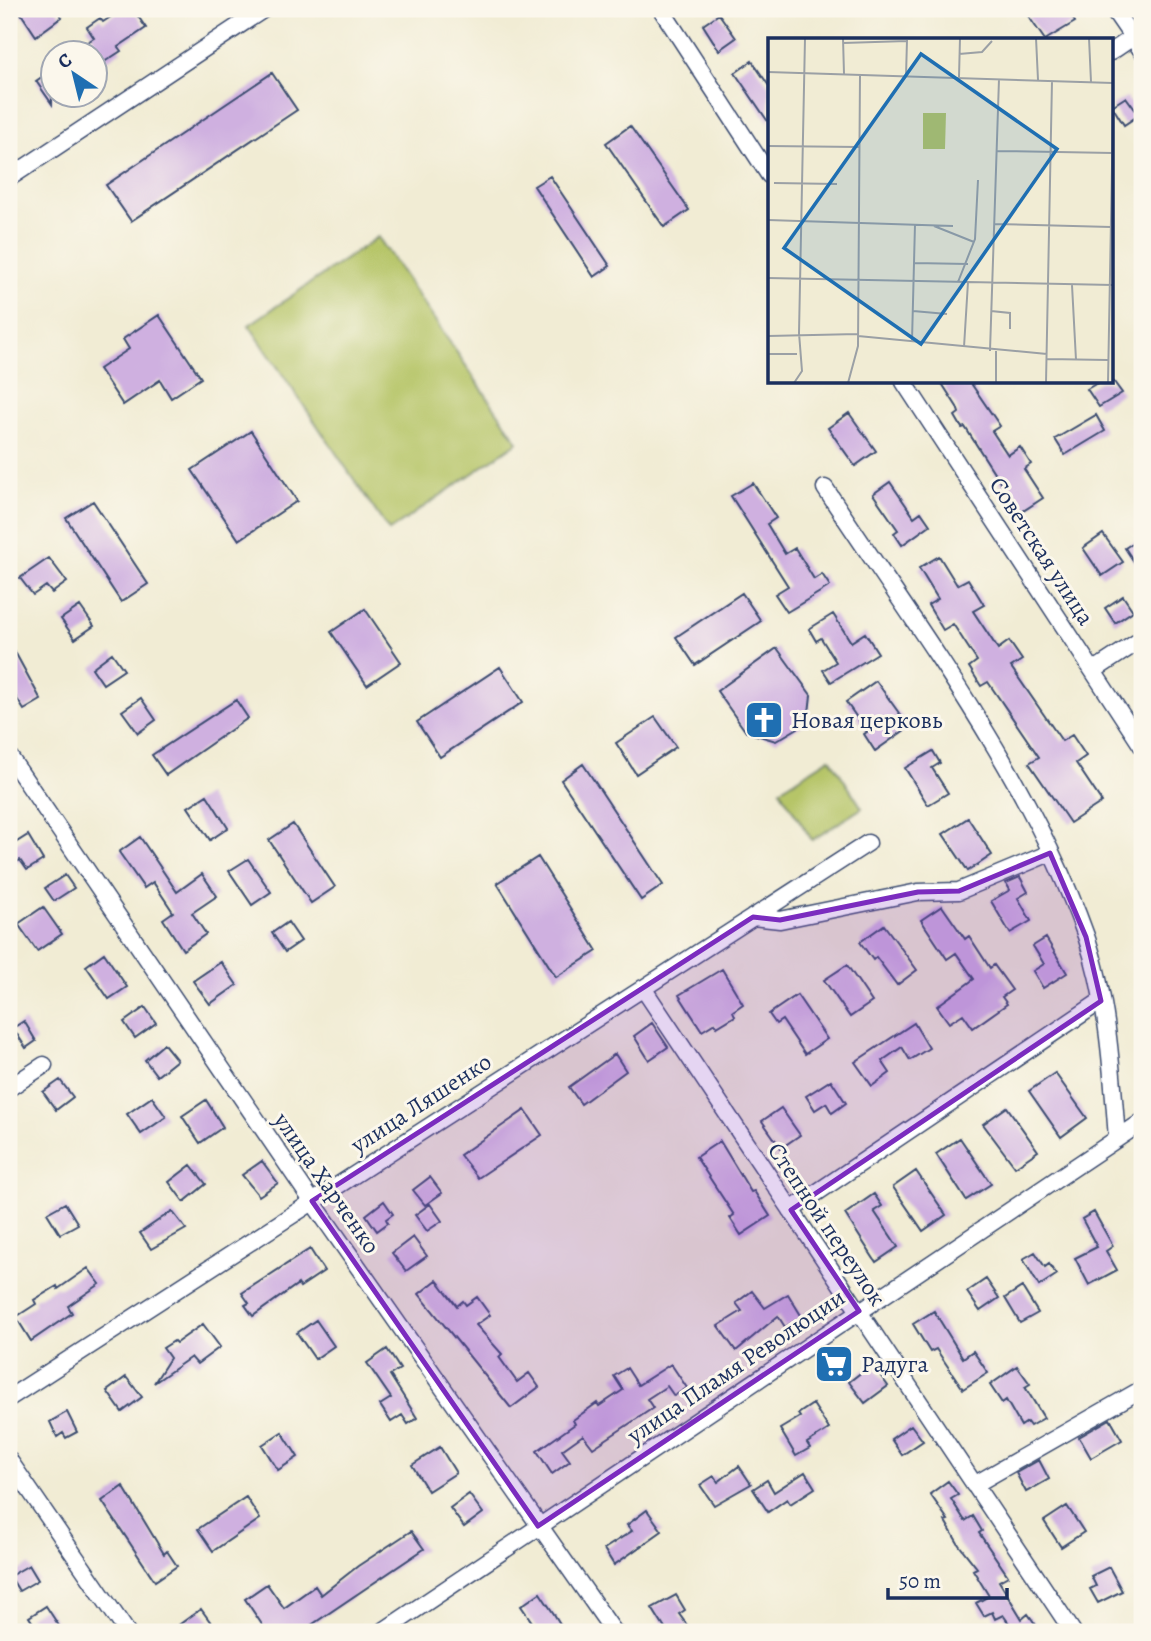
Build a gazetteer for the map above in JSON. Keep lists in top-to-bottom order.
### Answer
{
  "streets": {
    "street": [
      "Советская улица",
      "улица Ляшенко",
      "улица Харченко",
      "Степной переулок",
      "улица Пламя Революции"
    ]
  },
  "crossings": [
    ["улица Ляшенко", "улица Харченко"],
    ["улица Ляшенко", "Степной переулок"],
    ["улица Харченко", "улица Пламя Революции"],
    ["Степной переулок", "улица Пламя Революции"]
  ],
  "places": {
    "church": ["Новая церковь"],
    "supermarket": ["Радуга"]
  },
  "scale_bar": "50 m",
  "north": "top left"
}
